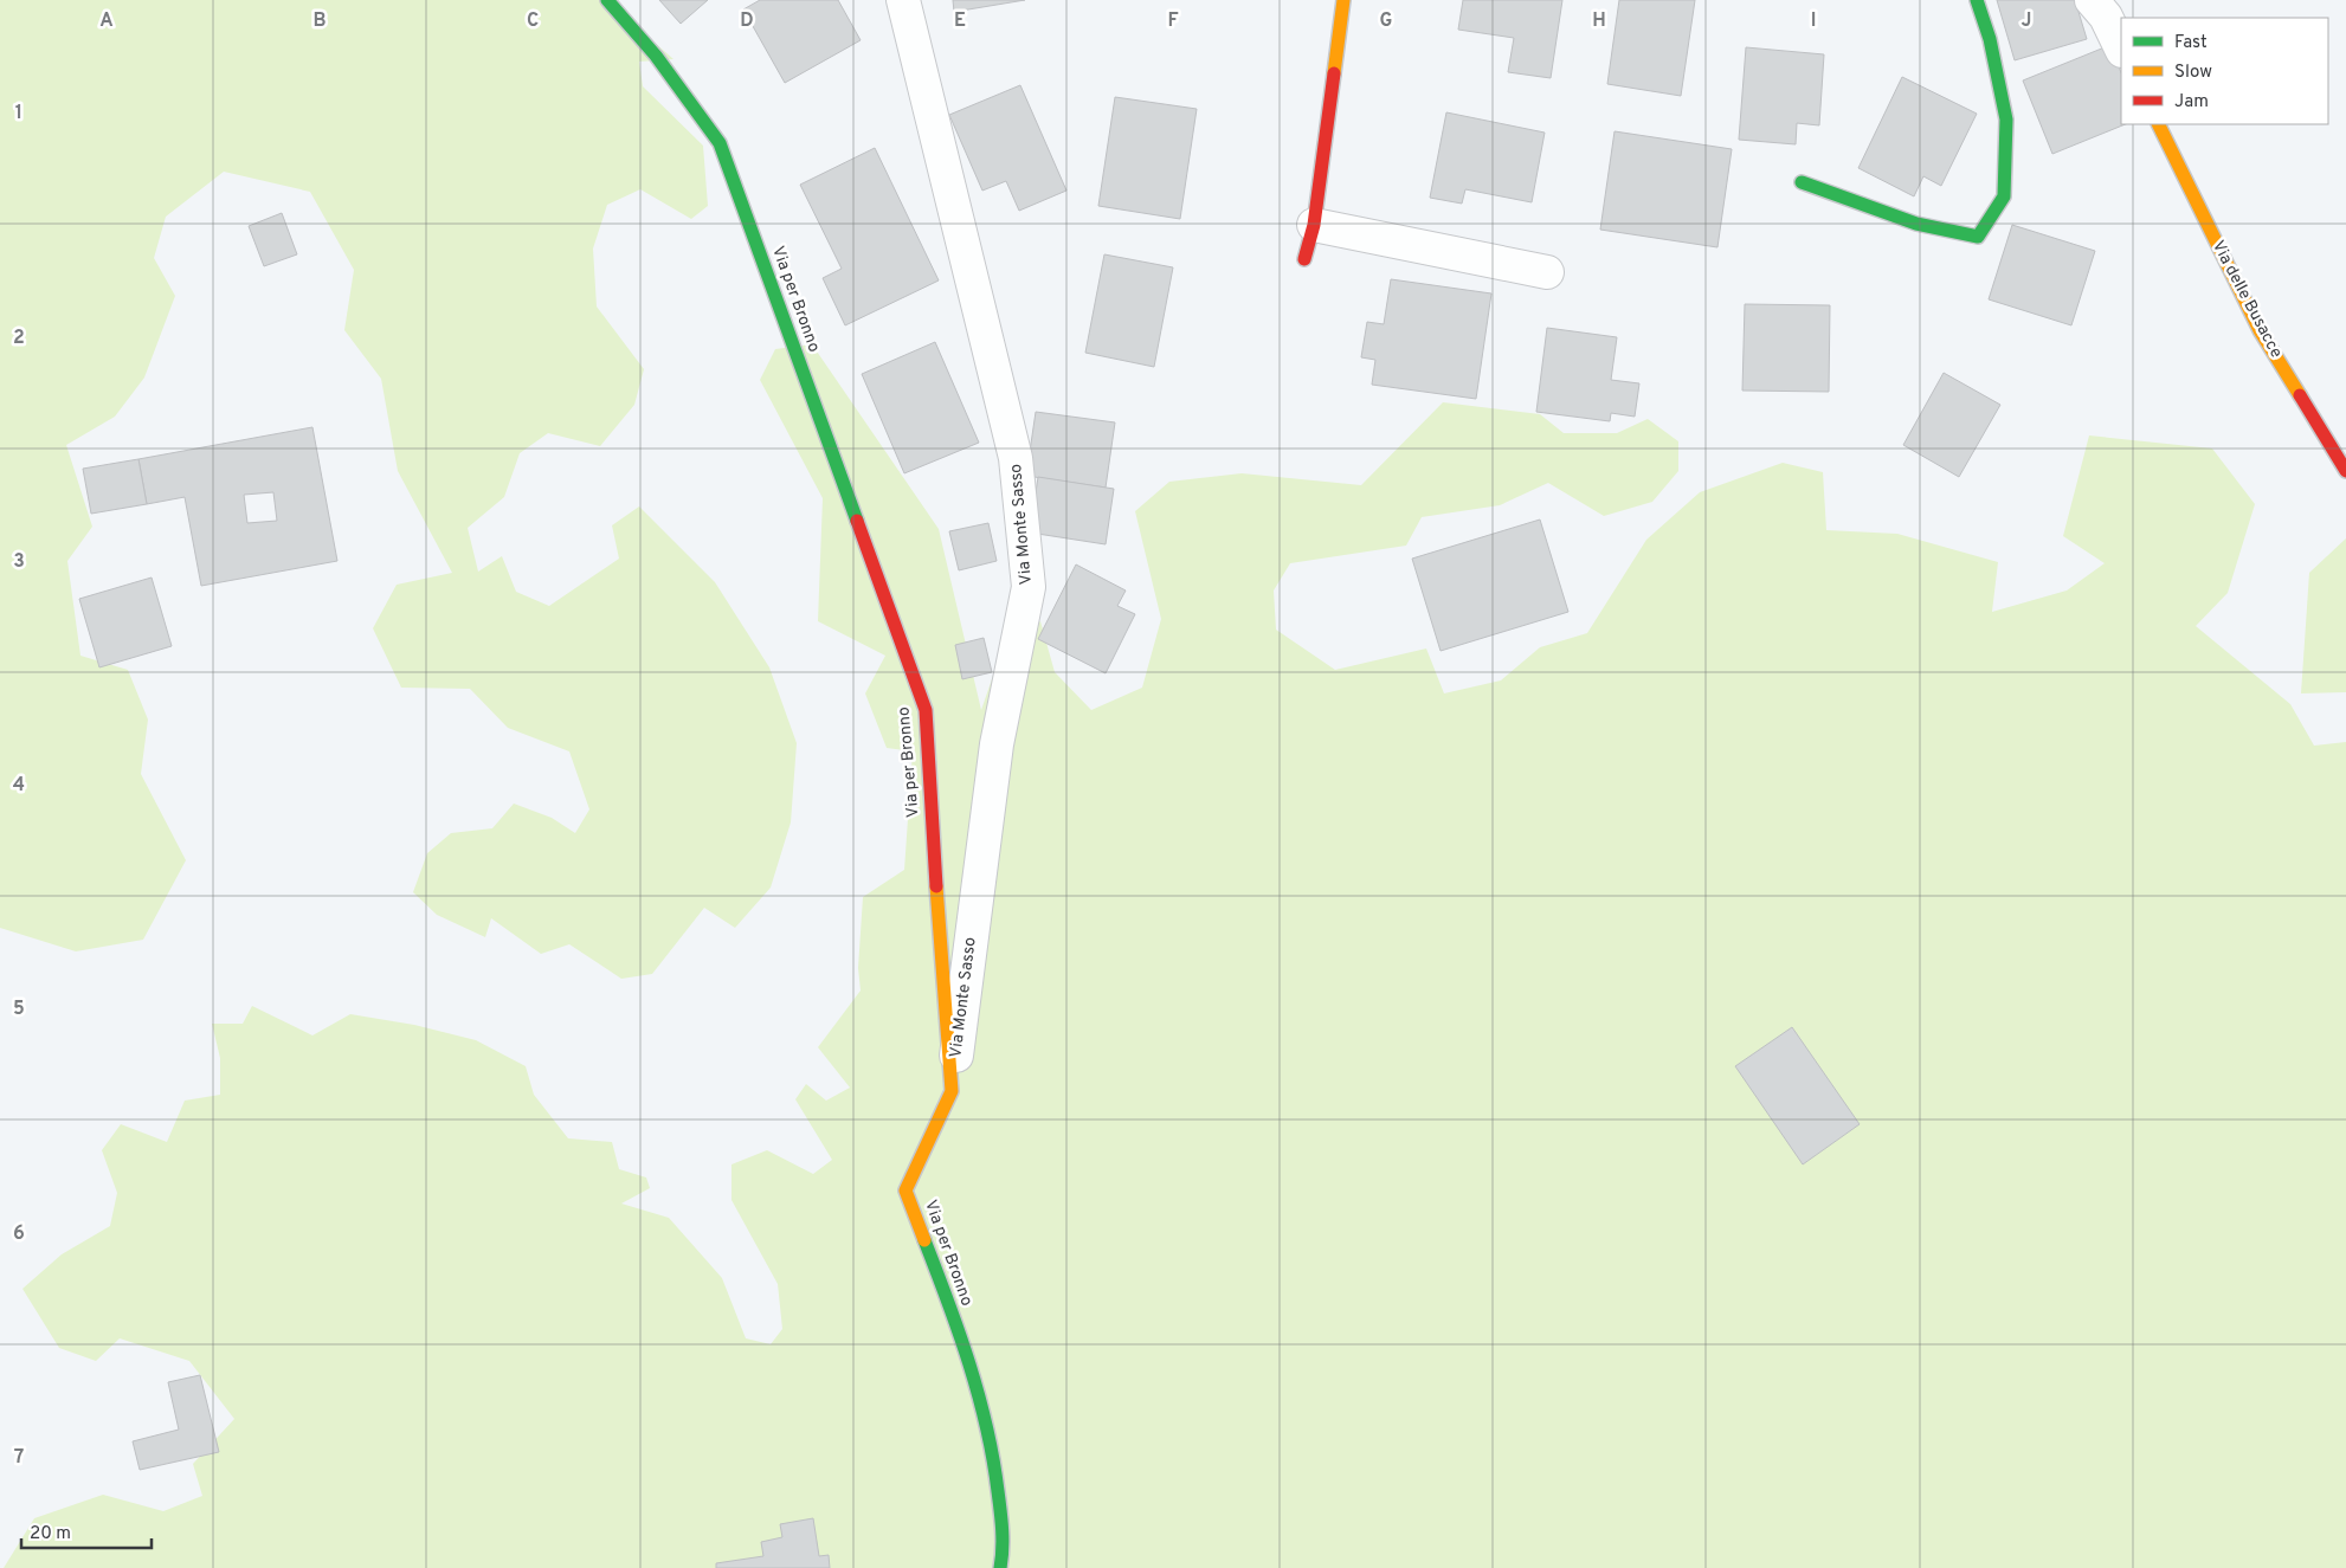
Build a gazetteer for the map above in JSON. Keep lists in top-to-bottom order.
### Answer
{
  "streets": {
    "street": ["Via per Bronno", "Via delle Busacce", "Via Monte Sasso"]
  },
  "crossings": [
    ["Via per Bronno", "Via Monte Sasso"]
  ],
  "legend": ["Fast", "Slow", "Jam"],
  "scale_bar": "20 m",
  "grid": {
    "columns": [
      "A",
      "B",
      "C",
      "D",
      "E",
      "F",
      "G",
      "H",
      "I",
      "J"
    ],
    "rows": [
      "1",
      "2",
      "3",
      "4",
      "5",
      "6",
      "7"
    ]
  }
}
